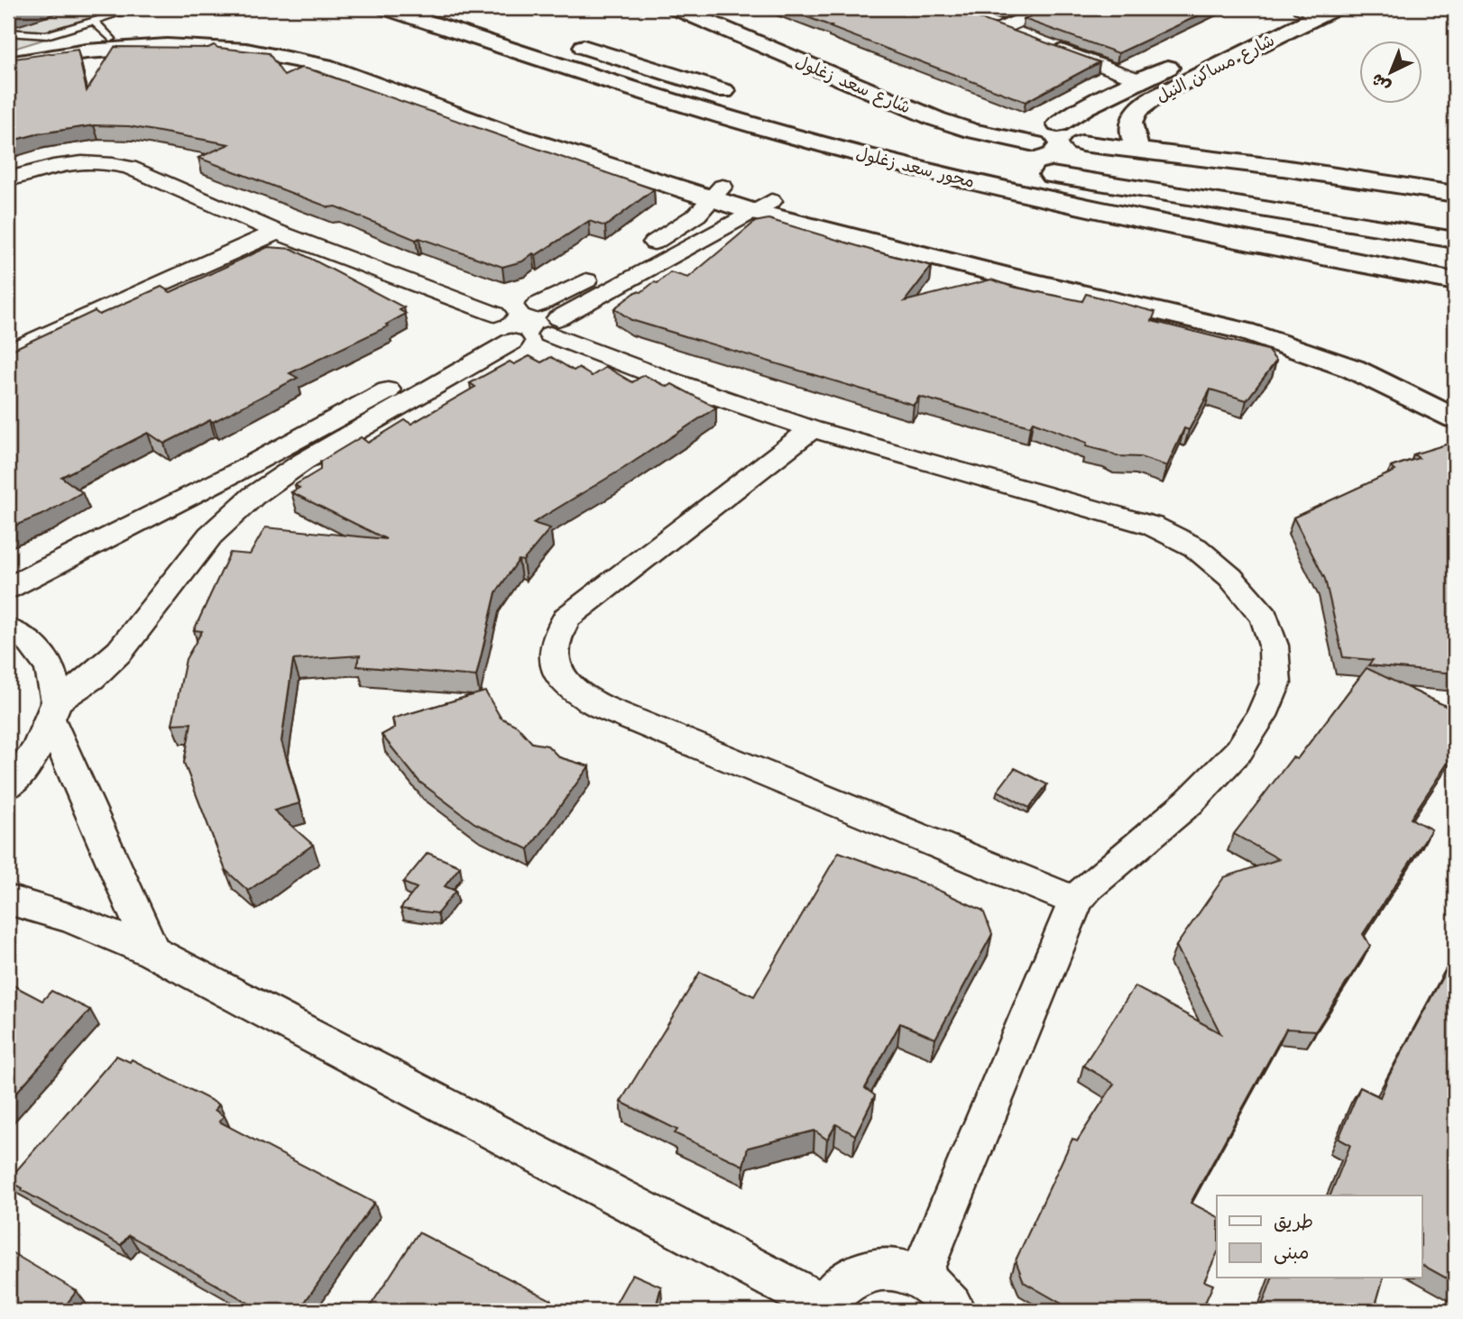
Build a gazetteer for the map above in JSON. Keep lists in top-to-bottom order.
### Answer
{
  "streets": {
    "street": ["شارع مساكن النيل", "شارع سعد زغلول", "محور سعد زغلول"]
  },
  "crossings": [
    ["شارع مساكن النيل", "شارع سعد زغلول"]
  ],
  "legend": ["طريق", "مبنى"],
  "north": "bottom left"
}
